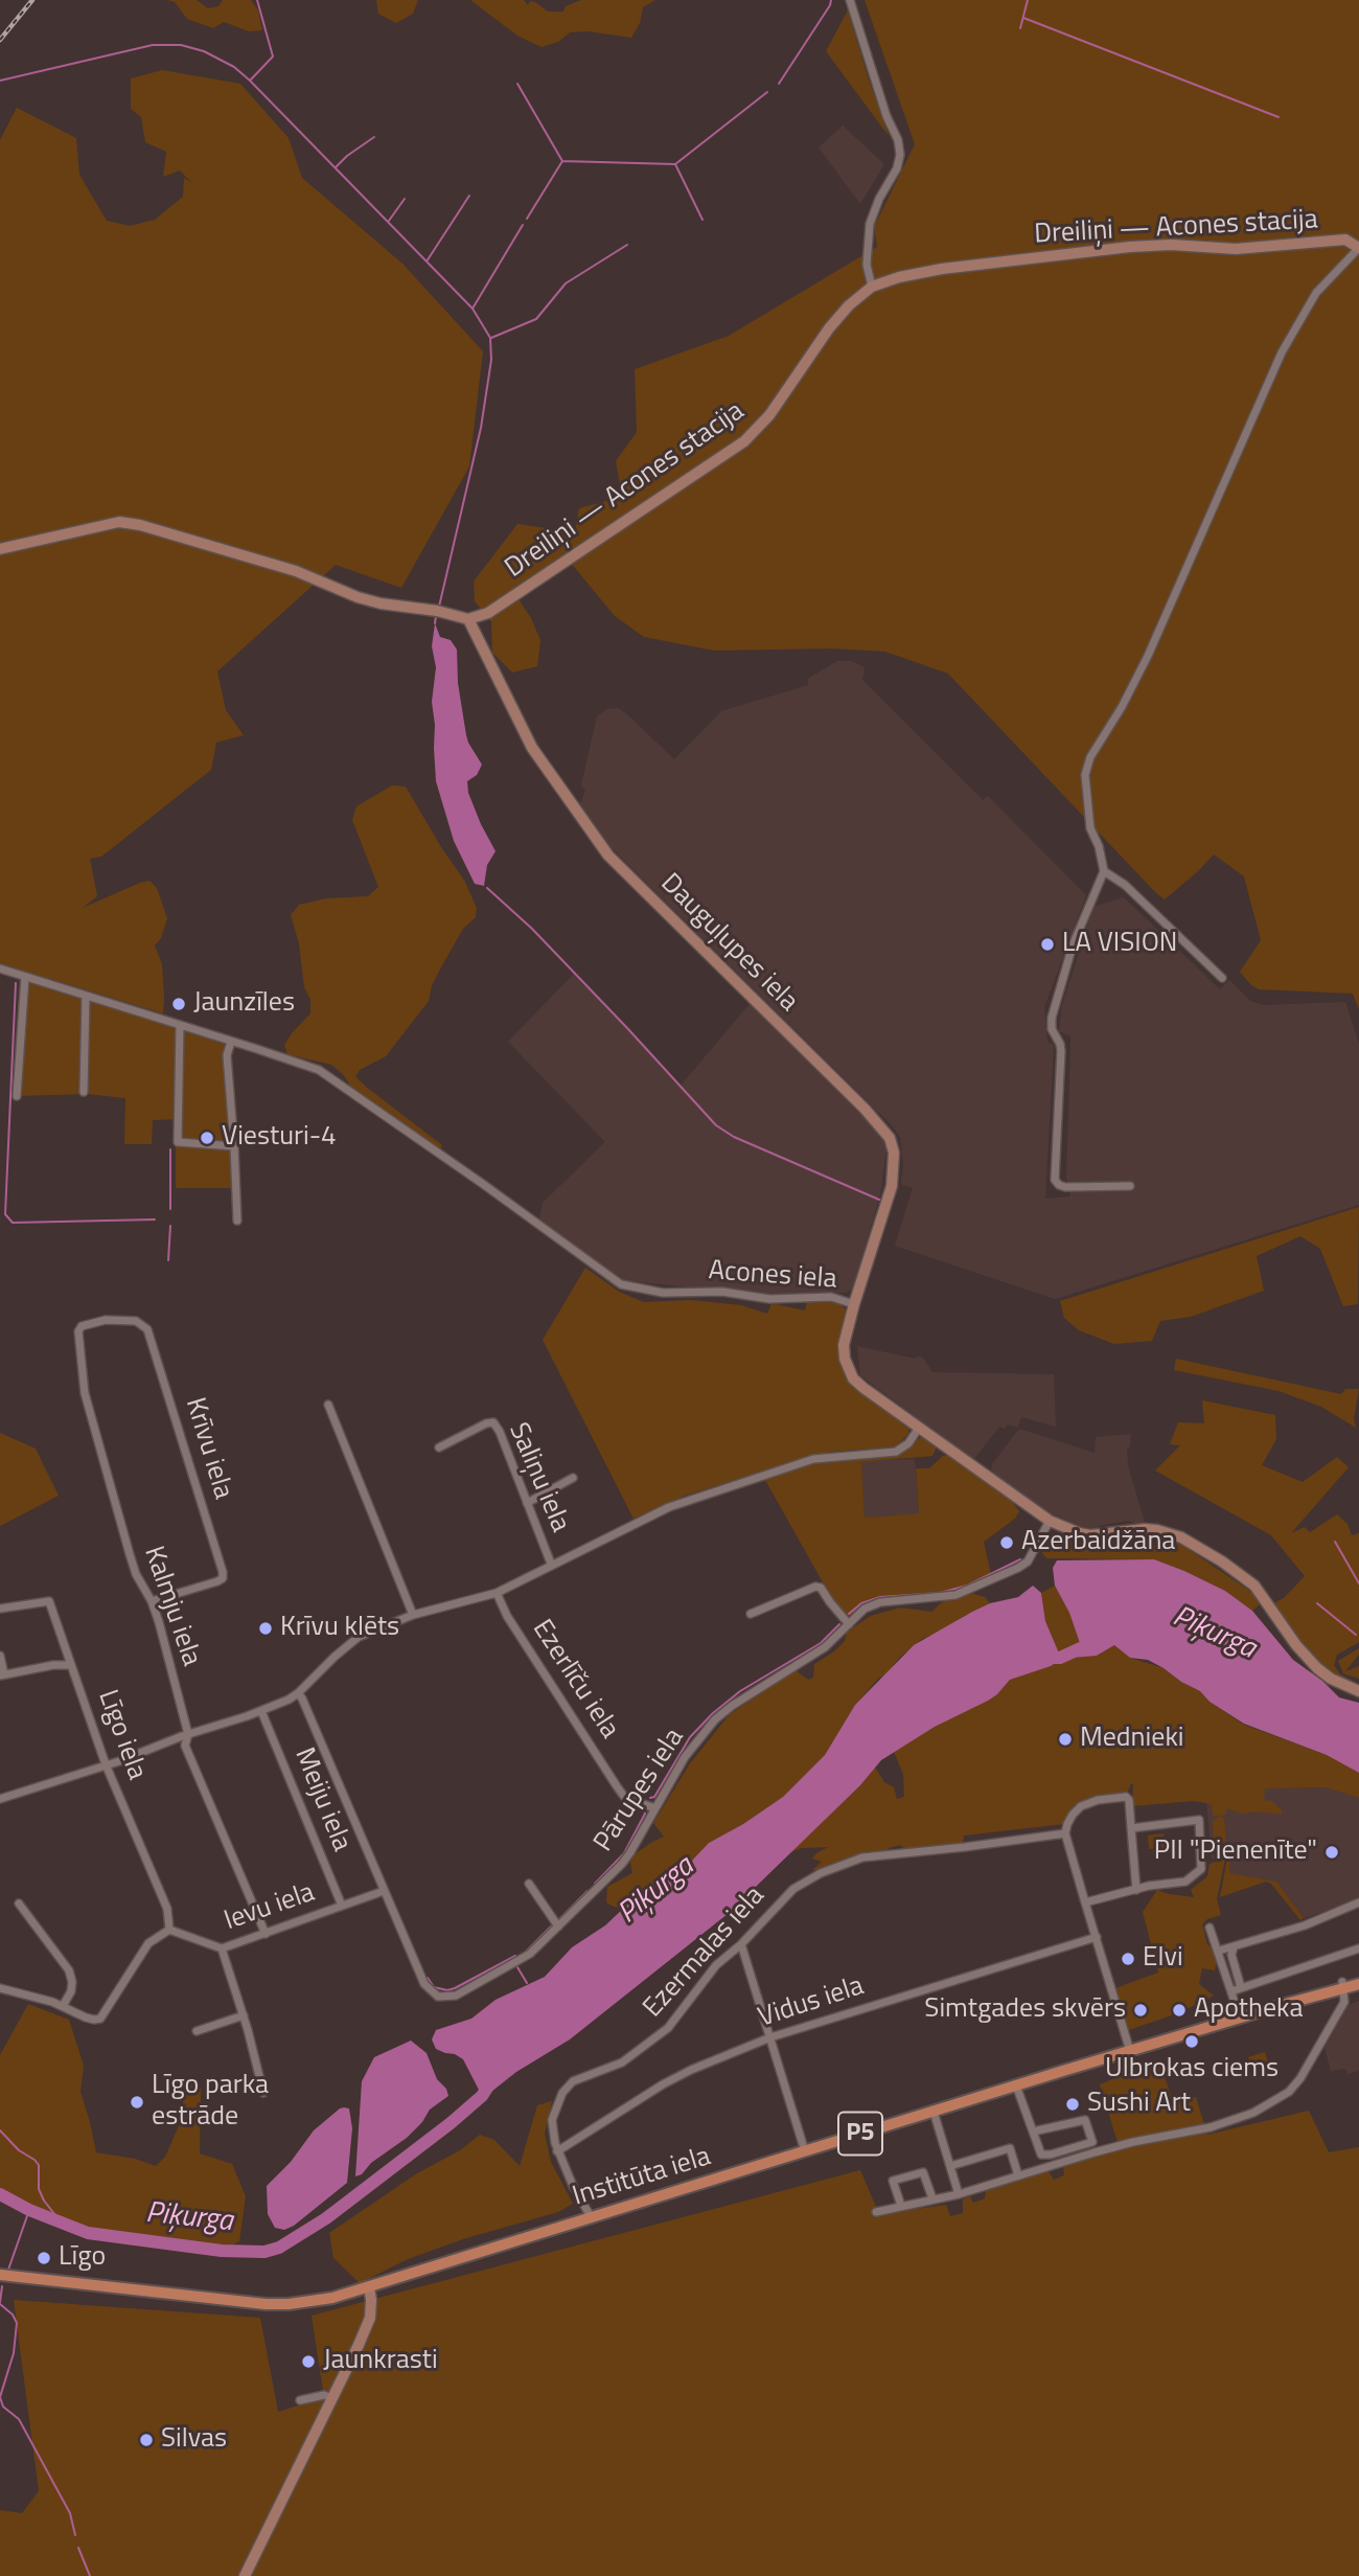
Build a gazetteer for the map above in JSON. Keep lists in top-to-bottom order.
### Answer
{
  "streets": {
    "main road": ["P5", "Institūta iela"],
    "street": [
      "Dreiliņi — Acones stacija",
      "Dauguļupes iela",
      "Acones iela",
      "Krīvu iela",
      "Saliņu iela",
      "Kalmju iela",
      "Ezerlīču iela",
      "Līgo iela",
      "Pārupes iela",
      "Meiju iela",
      "Ievu iela",
      "Ezermalas iela",
      "Vidus iela"
    ]
  },
  "crossings": [
    ["Dreiliņi — Acones stacija", "Dauguļupes iela"],
    ["Dauguļupes iela", "Acones iela"],
    ["Acones iela", "Pārupes iela"],
    ["Krīvu iela", "Kalmju iela"],
    ["Kalmju iela", "Ievu iela"],
    ["Ezerlīču iela", "Pārupes iela"],
    ["Līgo iela", "Ievu iela"],
    ["Pārupes iela", "Ievu iela"],
    ["Meiju iela", "Ievu iela"],
    ["Ezermalas iela", "Vidus iela"],
    ["Ezermalas iela", "Institūta iela"]
  ],
  "water": ["Piķurga"],
  "places": [
    "LA VISION",
    "Jaunzīles",
    "Viesturi-4",
    "Azerbaidžāna",
    "Krīvu klēts",
    "Mednieki",
    "PII \"Pienenīte\"",
    "Elvi",
    "Simtgades skvērs",
    "Apotheka",
    "Ulbrokas ciems",
    "Līgo parka estrāde",
    "Sushi Art",
    "Līgo",
    "Jaunkrasti",
    "Silvas"
  ]
}
